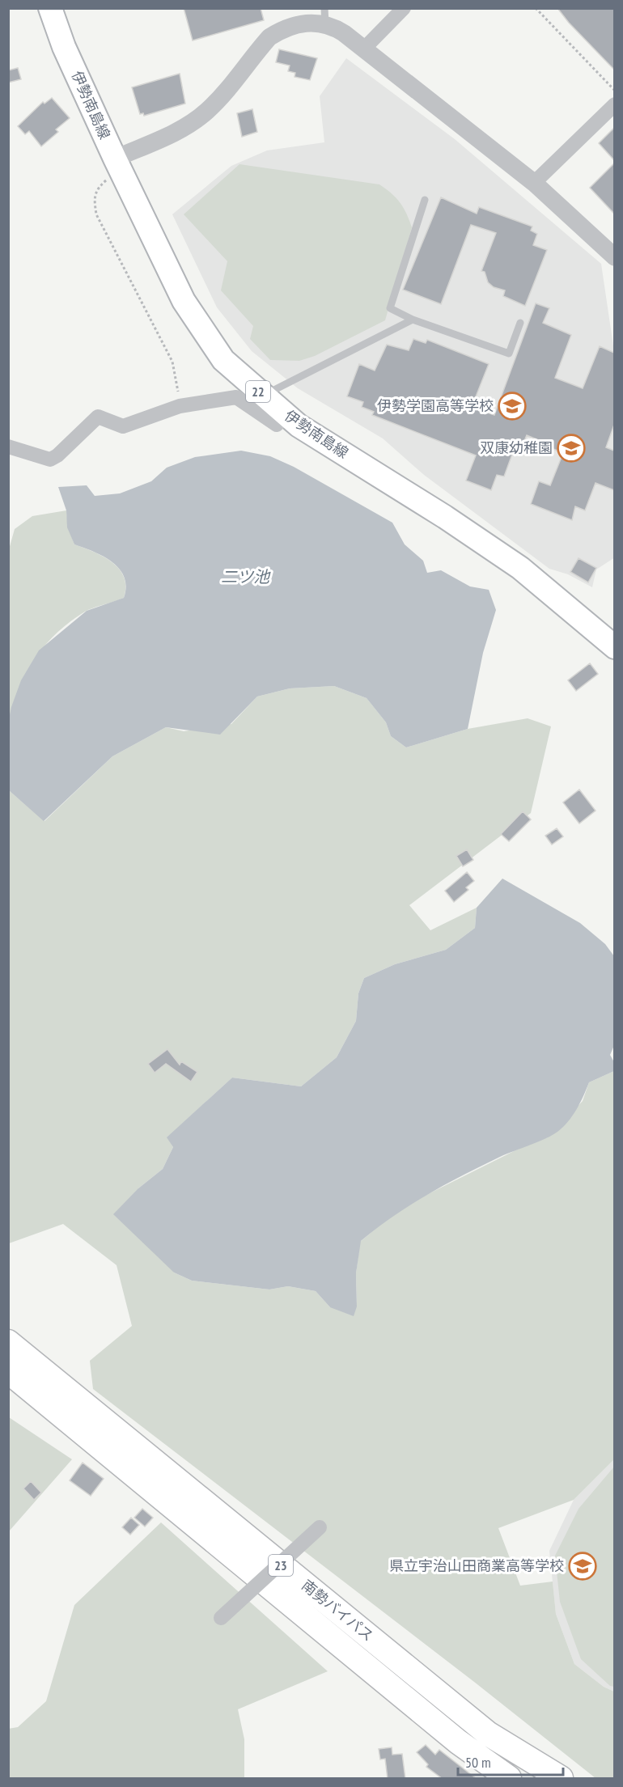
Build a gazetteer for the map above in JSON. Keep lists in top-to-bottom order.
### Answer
{
  "streets": {
    "highway": ["23", "南勢バイパス"],
    "main road": ["伊勢南島線", "22"]
  },
  "water": ["二ツ池"],
  "places": {
    "school or university": ["伊勢学園高等学校", "双康幼稚園", "県立宇治山田商業高等学校"]
  },
  "scale_bar": "50 m"
}
